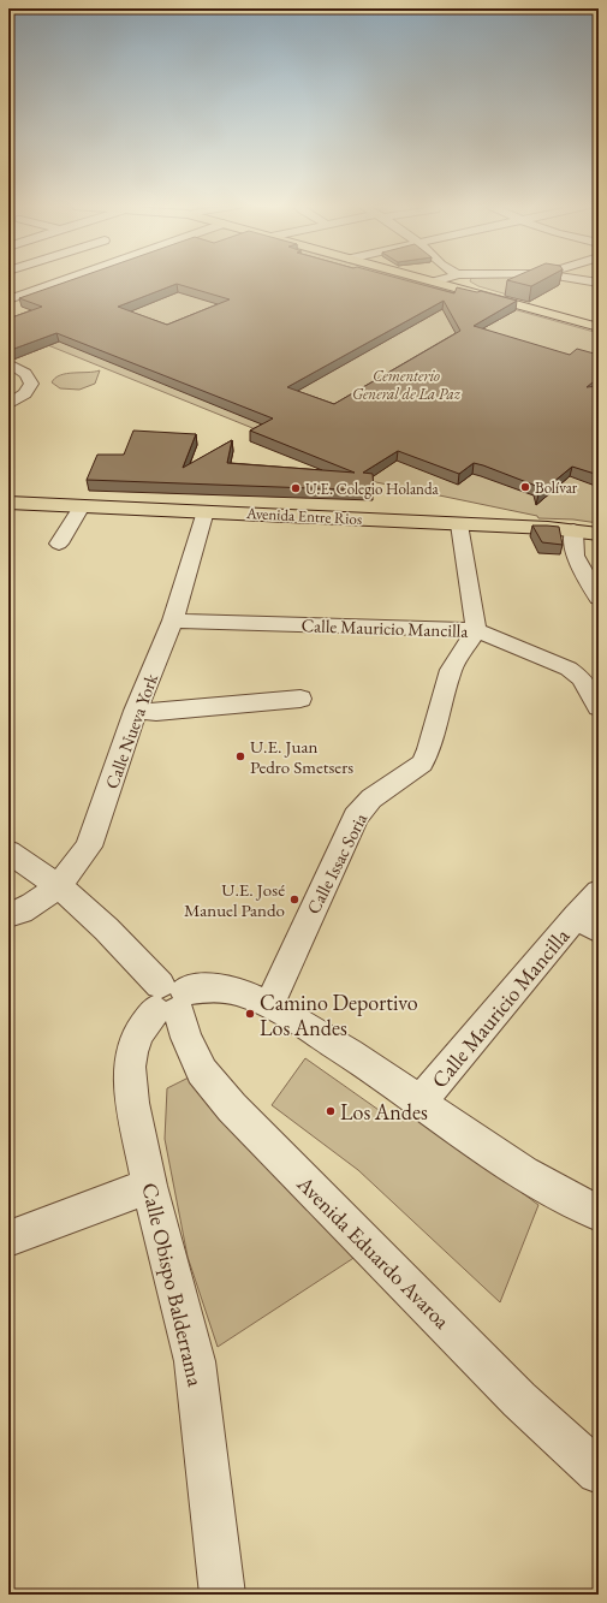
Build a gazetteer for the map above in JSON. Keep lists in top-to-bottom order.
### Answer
{
  "streets": {
    "main road": ["Avenida Entre Rios"],
    "street": [
      "Calle Mauricio Mancilla",
      "Calle Nueva York",
      "Calle Issac Soria",
      "Avenida Eduardo Avaroa",
      "Calle Obispo Balderrama"
    ]
  },
  "crossings": [
    ["Avenida Entre Rios", "Calle Nueva York"],
    ["Calle Mauricio Mancilla", "Calle Nueva York"],
    ["Calle Mauricio Mancilla", "Calle Issac Soria"],
    ["Calle Nueva York", "Avenida Eduardo Avaroa"],
    ["Avenida Eduardo Avaroa", "Calle Obispo Balderrama"]
  ],
  "parks": ["Cementerio General de La Paz"],
  "places": [
    "Bolívar",
    "U.E. Colegio Holanda",
    "U.E. Juan Pedro Smetsers",
    "U.E. José Manuel Pando",
    "Camino Deportivo Los Andes",
    "Los Andes"
  ]
}
